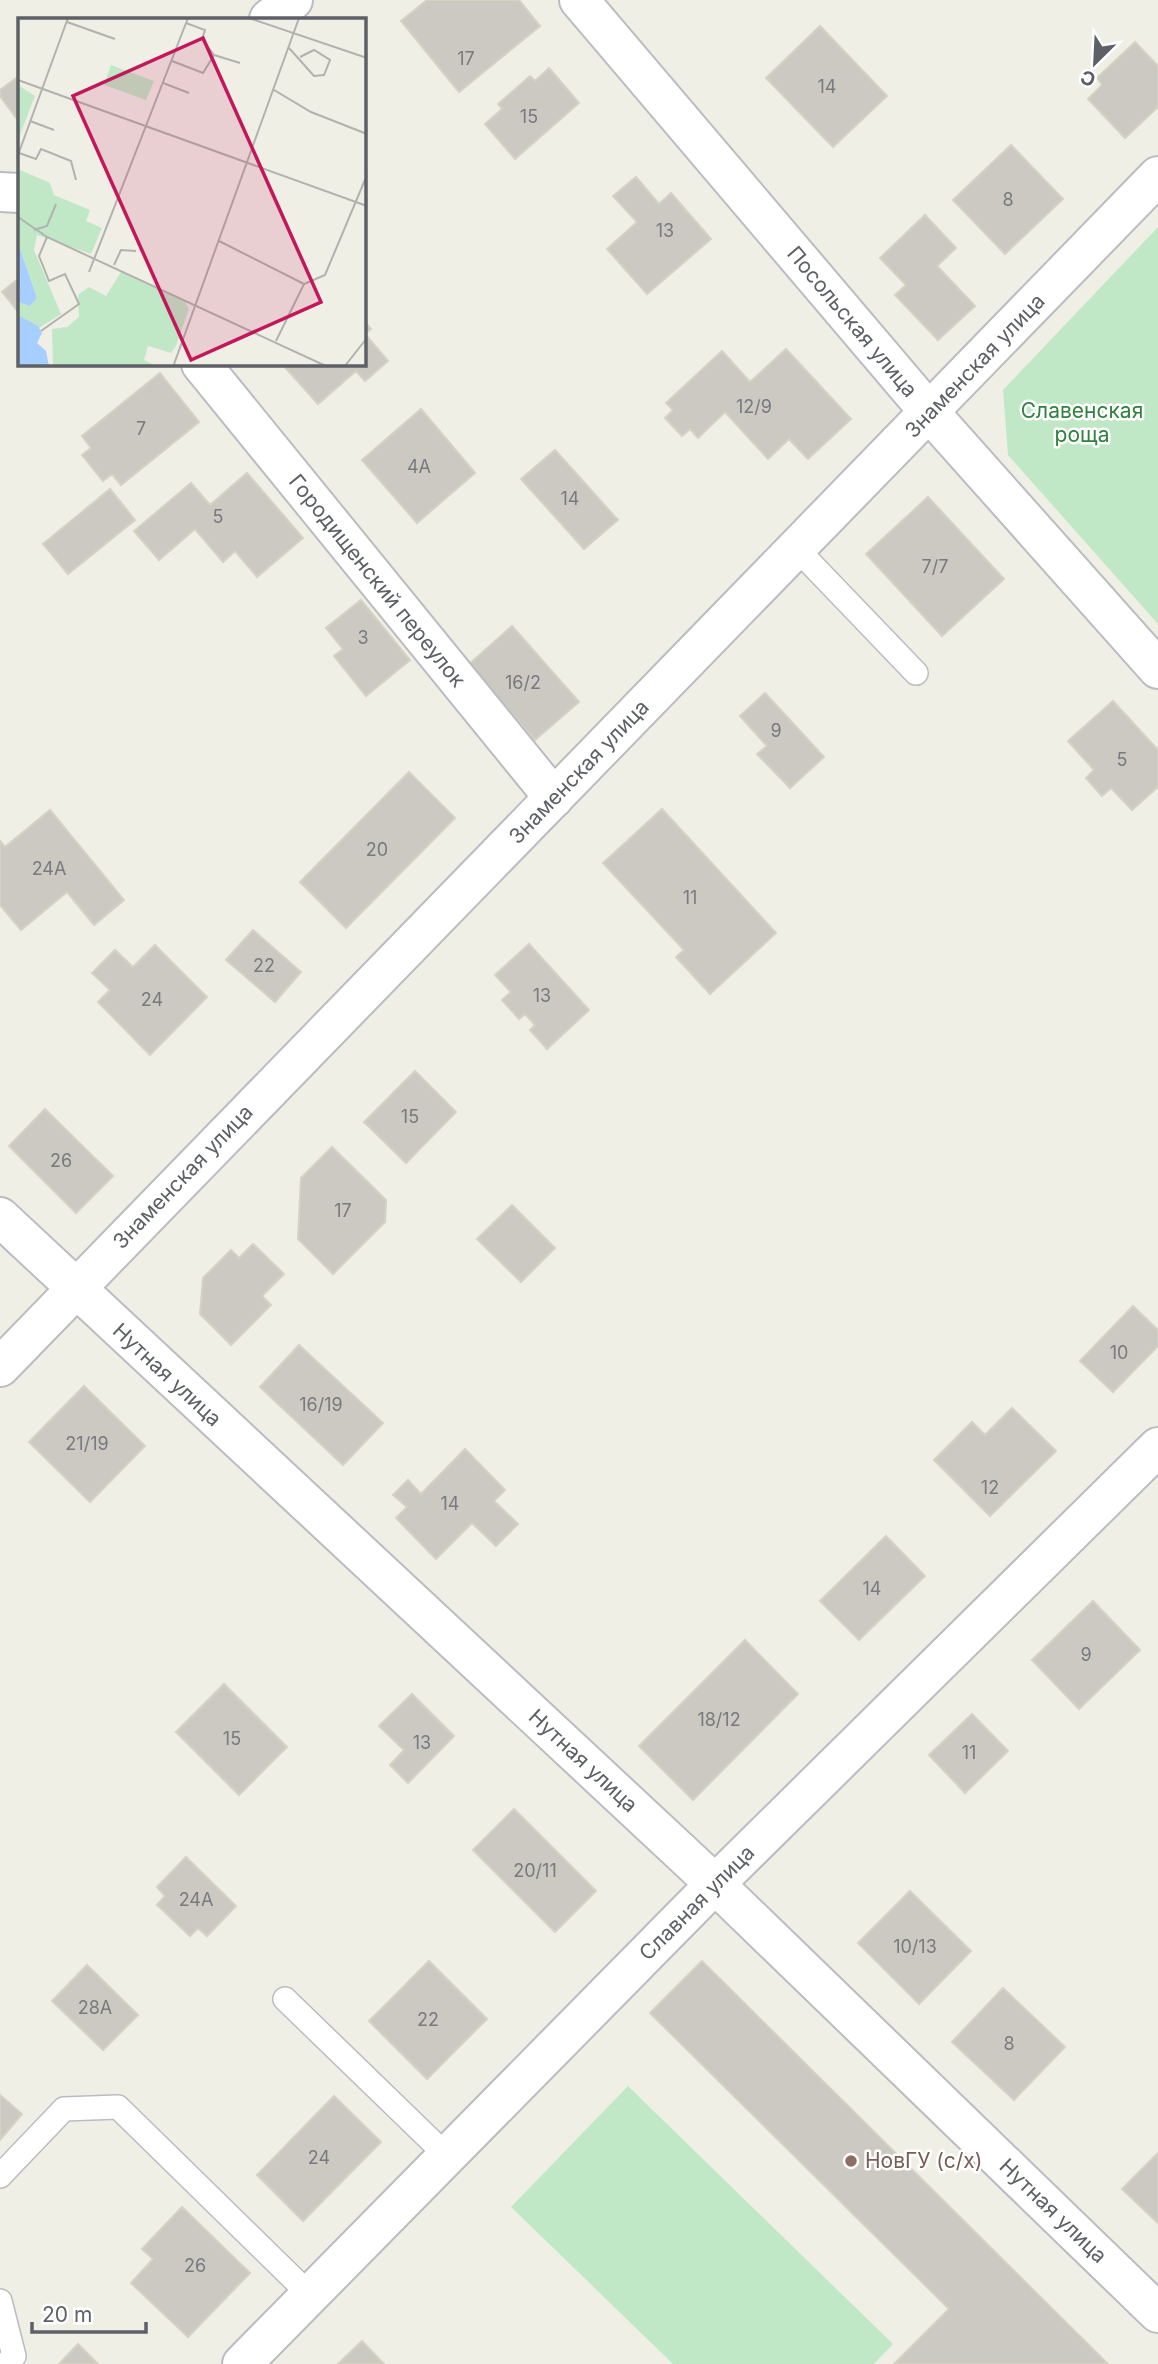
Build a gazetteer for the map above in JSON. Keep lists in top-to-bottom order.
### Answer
{
  "streets": {
    "street": [
      "Посольская улица",
      "Знаменская улица",
      "Городищенский переулок",
      "Нутная улица",
      "Славная улица"
    ]
  },
  "crossings": [
    ["Посольская улица", "Знаменская улица"],
    ["Знаменская улица", "Городищенский переулок"],
    ["Знаменская улица", "Нутная улица"],
    ["Нутная улица", "Славная улица"]
  ],
  "parks": ["Славенская роща"],
  "places": ["НовГУ (с/х)"],
  "house_numbers": [
    "17",
    "14",
    "15",
    "8",
    "13",
    "12/9",
    "7",
    "4А",
    "14",
    "5",
    "7/7",
    "3",
    "16/2",
    "9",
    "5",
    "20",
    "24А",
    "11",
    "22",
    "13",
    "24",
    "15",
    "26",
    "17",
    "10",
    "16/19",
    "21/19",
    "12",
    "14",
    "14",
    "9",
    "18/12",
    "15",
    "13",
    "11",
    "20/11",
    "24А",
    "10/13",
    "28А",
    "22",
    "8",
    "24",
    "26"
  ],
  "scale_bar": "20 m",
  "north": "bottom left"
}
